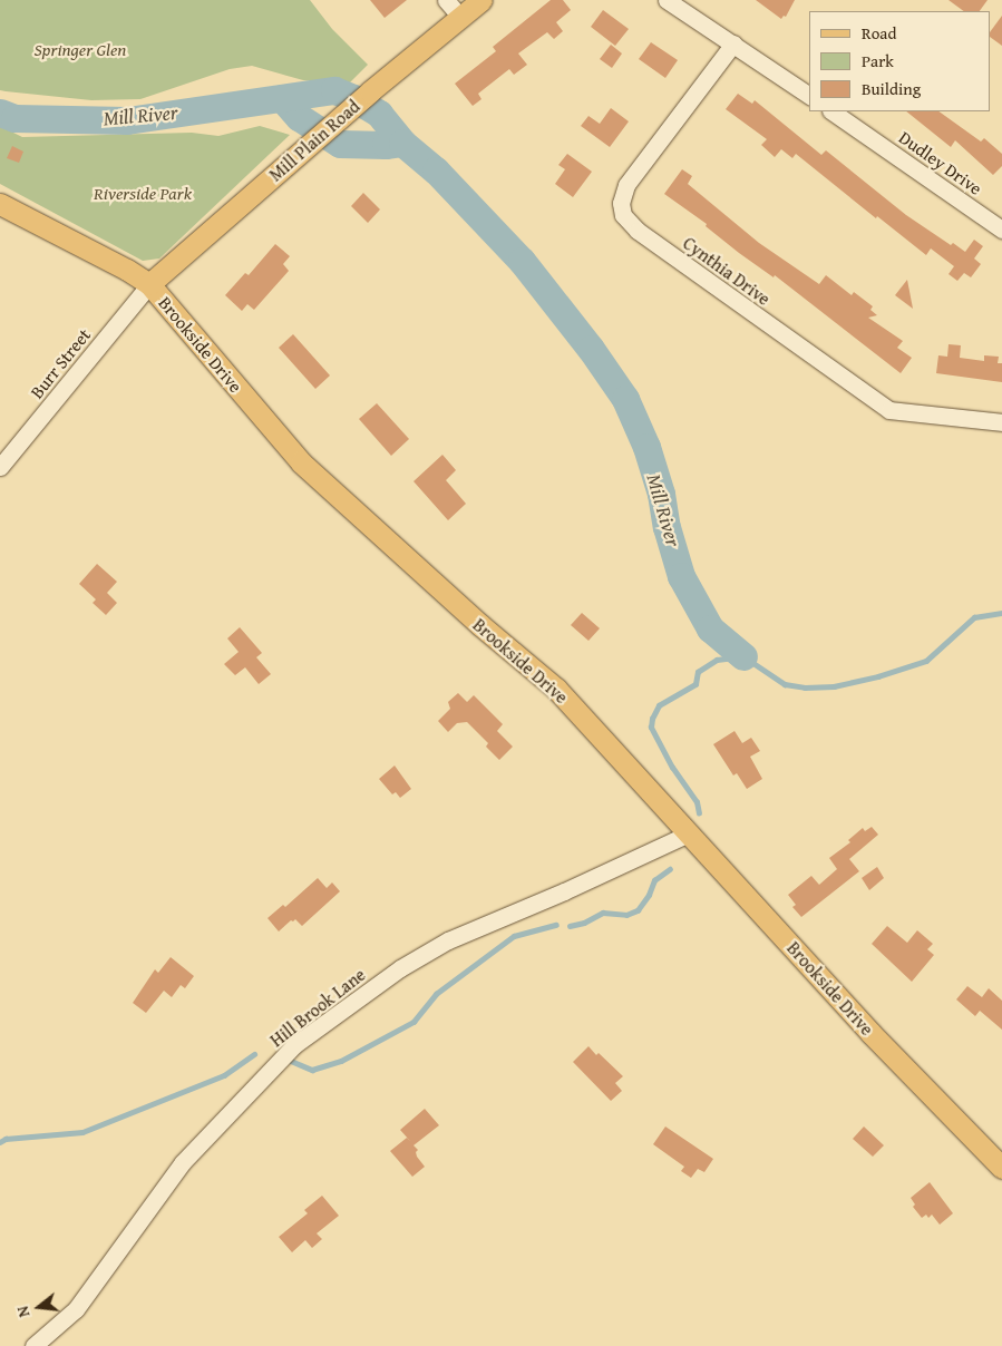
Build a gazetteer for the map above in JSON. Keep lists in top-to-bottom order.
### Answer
{
  "streets": {
    "main road": ["Mill Plain Road", "Brookside Drive"],
    "street": [
      "Dudley Drive",
      "Cynthia Drive",
      "Burr Street",
      "Hill Brook Lane"
    ]
  },
  "crossings": [
    ["Mill Plain Road", "Brookside Drive"],
    ["Mill Plain Road", "Burr Street"],
    ["Brookside Drive", "Burr Street"],
    ["Brookside Drive", "Hill Brook Lane"]
  ],
  "water": ["Mill River"],
  "parks": ["Springer Glen", "Riverside Park"],
  "legend": ["Road", "Park", "Building"],
  "north": "left"
}
